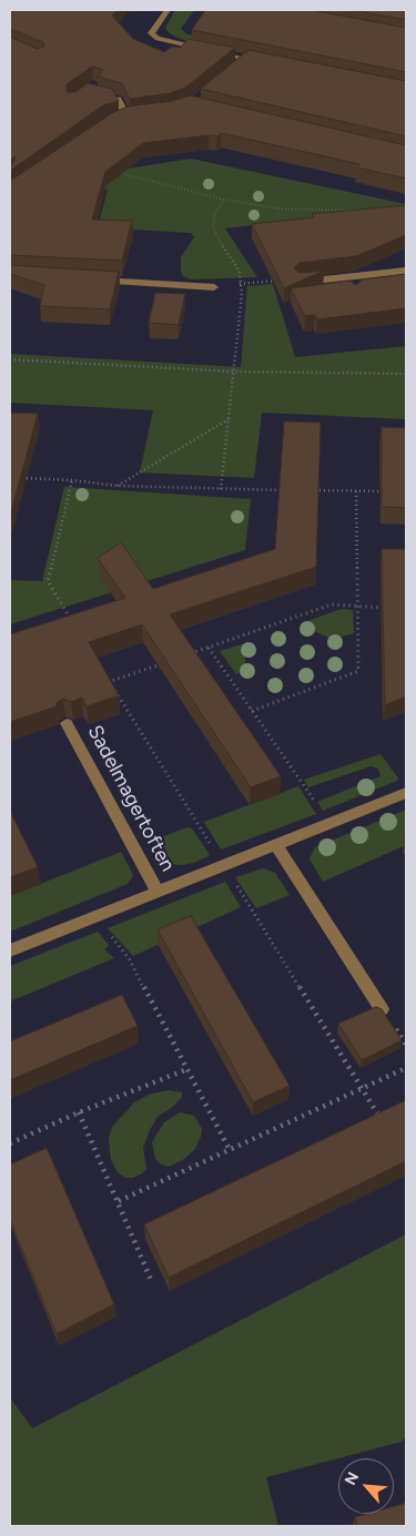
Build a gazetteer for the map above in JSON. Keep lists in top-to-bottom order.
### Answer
{
  "streets": {
    "street": ["Sadelmagertoften"]
  },
  "north": "top left"
}
